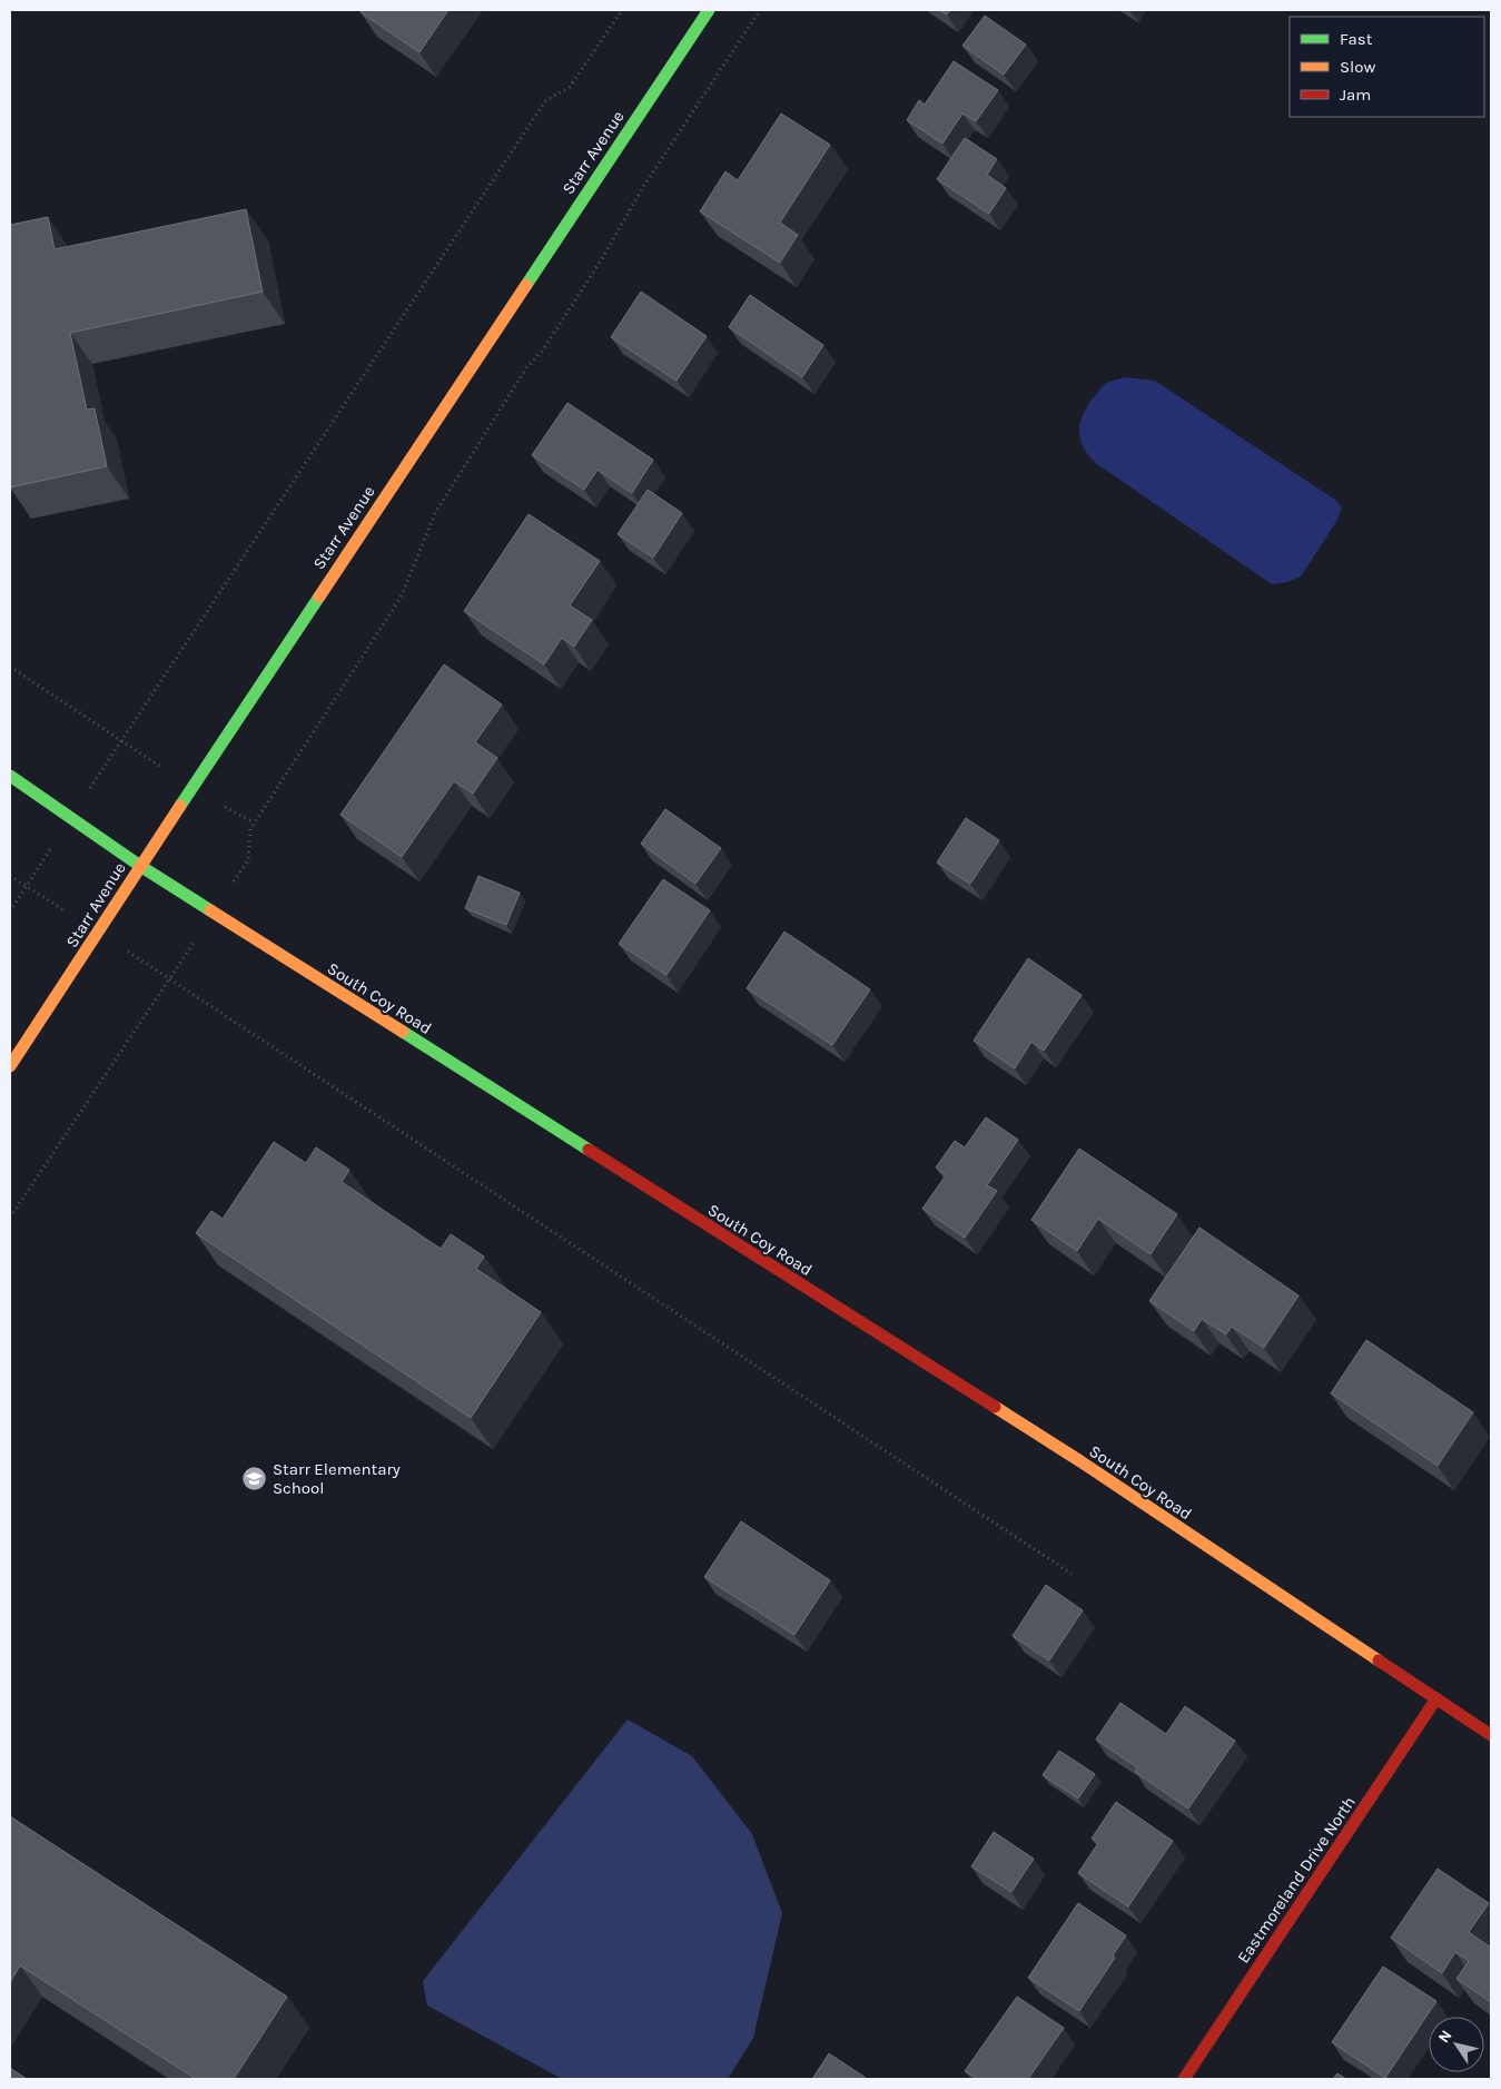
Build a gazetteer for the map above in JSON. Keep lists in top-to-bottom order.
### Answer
{
  "streets": {
    "street": ["Starr Avenue", "South Coy Road", "Eastmoreland Drive North"]
  },
  "crossings": [
    ["Starr Avenue", "South Coy Road"],
    ["South Coy Road", "Eastmoreland Drive North"]
  ],
  "places": {
    "school or university": ["Starr Elementary School"]
  },
  "legend": ["Fast", "Slow", "Jam"],
  "north": "top left"
}
